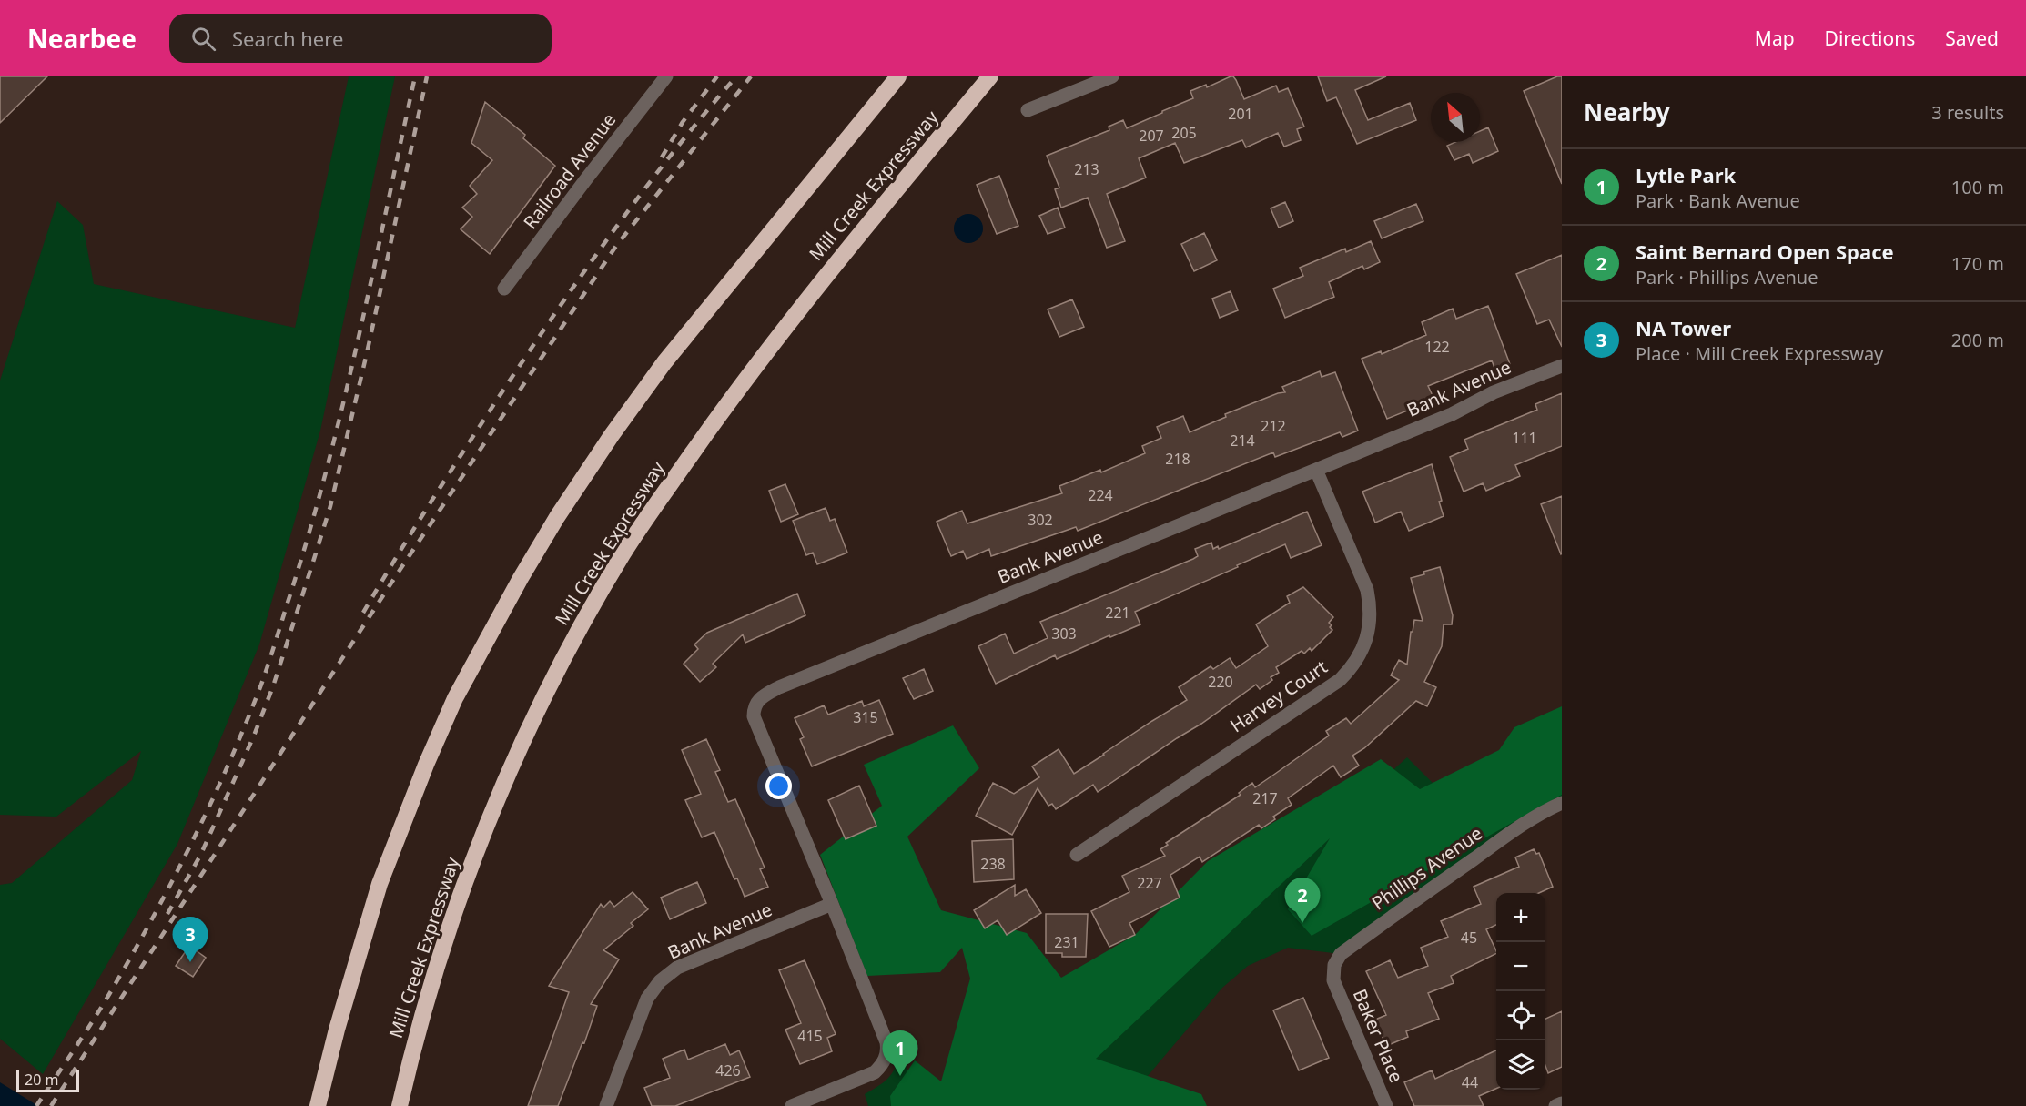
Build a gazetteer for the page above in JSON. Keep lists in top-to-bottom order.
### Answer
{
  "streets": {
    "highway": ["Mill Creek Expressway"],
    "street": [
      "Railroad Avenue",
      "Bank Avenue",
      "Harvey Court",
      "Phillips Avenue",
      "Baker Place"
    ]
  },
  "crossings": [
    ["Bank Avenue", "Harvey Court"],
    ["Phillips Avenue", "Baker Place"]
  ],
  "house_numbers": [
    "201",
    "205",
    "207",
    "213",
    "122",
    "212",
    "111",
    "214",
    "218",
    "224",
    "302",
    "221",
    "303",
    "220",
    "315",
    "217",
    "238",
    "227",
    "45",
    "231",
    "415",
    "426",
    "44"
  ],
  "scale_bar": "20 m",
  "north": "top left",
  "page": {
    "header": "Nearbee",
    "search": "Search here",
    "nav": ["Map", "Directions", "Saved"],
    "heading": ["Nearby", "3 results"],
    "list": [
      {
        "mark": "1",
        "name": "Lytle Park",
        "note": "Park · Bank Avenue",
        "value": "100 m"
      },
      {
        "mark": "2",
        "name": "Saint Bernard Open Space",
        "note": "Park · Phillips Avenue",
        "value": "170 m"
      },
      {
        "mark": "3",
        "name": "NA Tower",
        "note": "Place · Mill Creek Expressway",
        "value": "200 m"
      }
    ],
    "pins": ["2", "3", "1"],
    "map_buttons": ["+", "−"],
    "scale": "20 m"
  }
}
